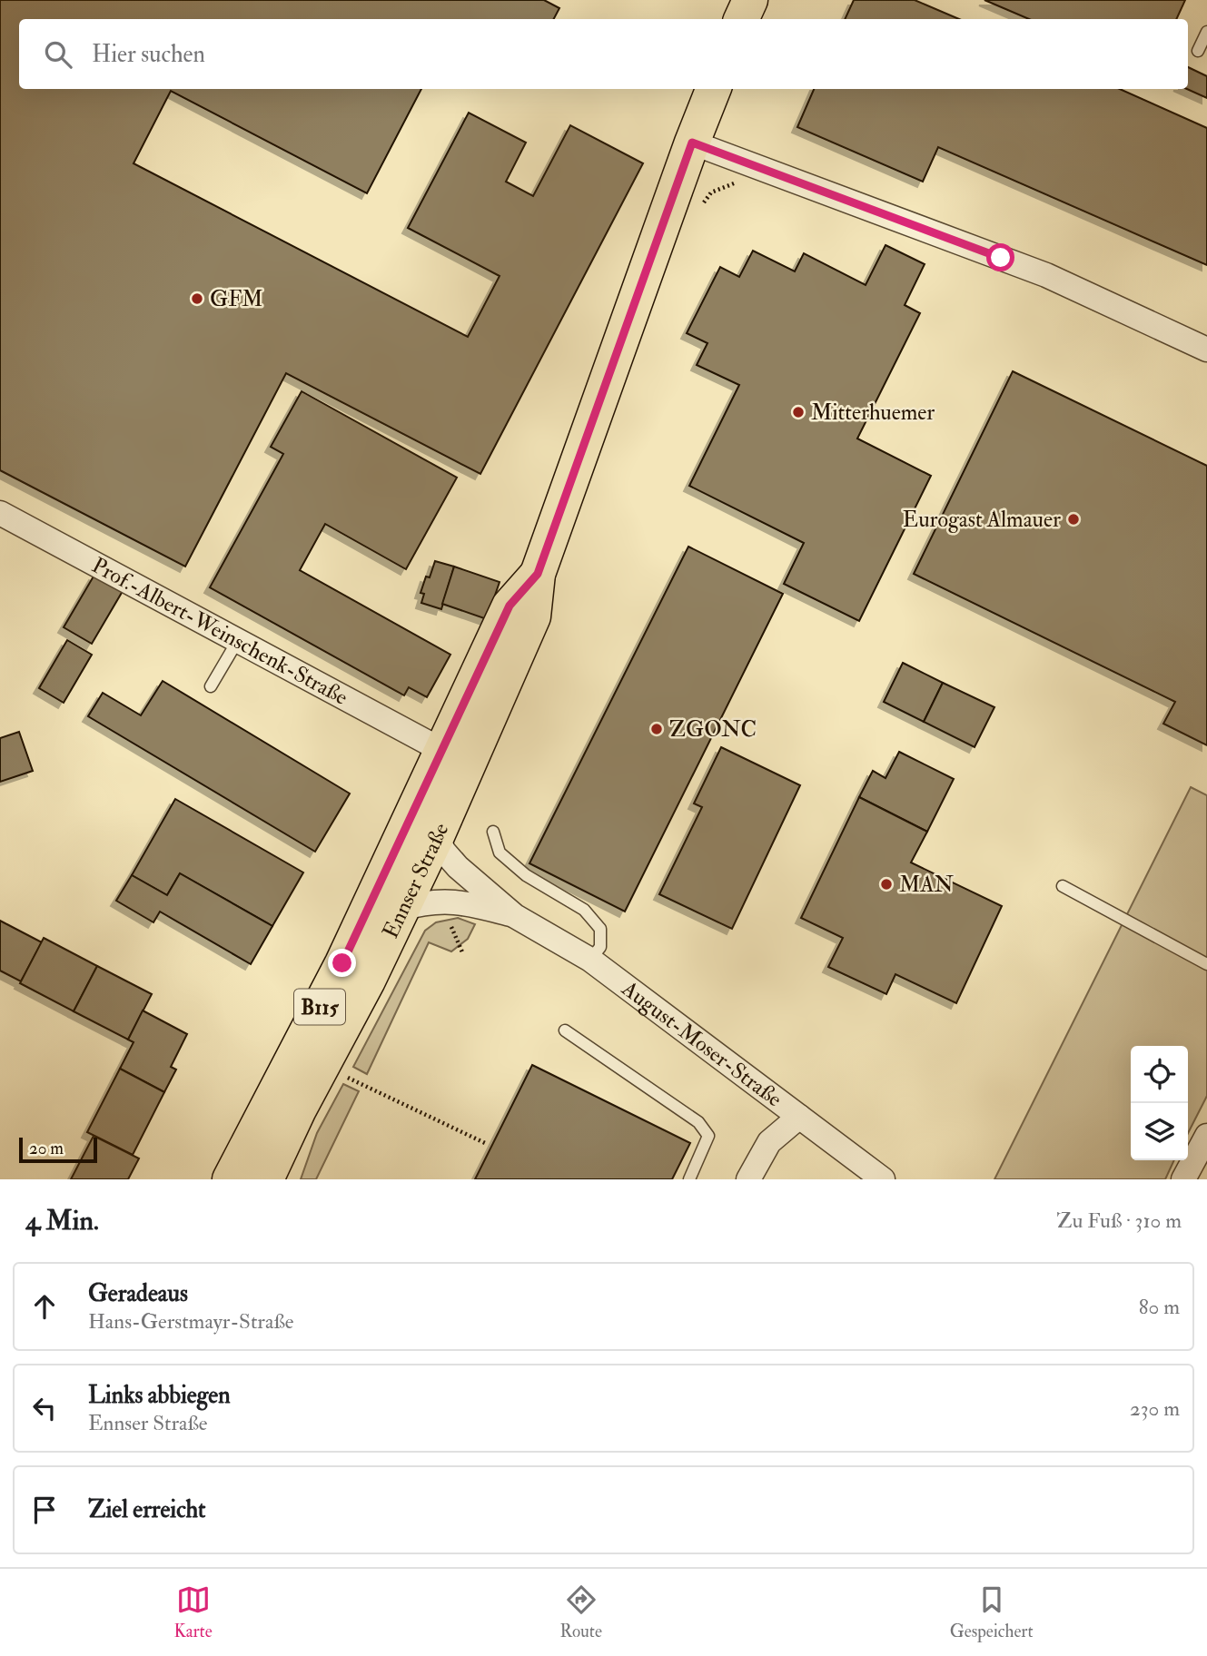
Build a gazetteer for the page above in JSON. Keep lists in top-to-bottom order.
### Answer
{
  "streets": {
    "main road": ["Ennser Straße", "B115"],
    "street": ["Prof.-Albert-Weinschenk-Straße", "August-Moser-Straße"]
  },
  "crossings": [
    ["Prof.-Albert-Weinschenk-Straße", "Ennser Straße"],
    ["Ennser Straße", "August-Moser-Straße"]
  ],
  "places": [
    "GFM",
    "Mitterhuemer",
    "Eurogast Almauer",
    "ZGONC",
    "MAN"
  ],
  "scale_bar": "20 m",
  "page": {
    "search": "Hier suchen",
    "scale": "20 m",
    "heading": ["4 Min.", "Zu Fuß · 310 m"],
    "list": [
      ["Geradeaus", "Hans-Gerstmayr-Straße", "80 m"],
      ["Links abbiegen", "Ennser Straße", "230 m"],
      "Ziel erreicht"
    ],
    "nav": ["Karte", "Route", "Gespeichert"]
  }
}
